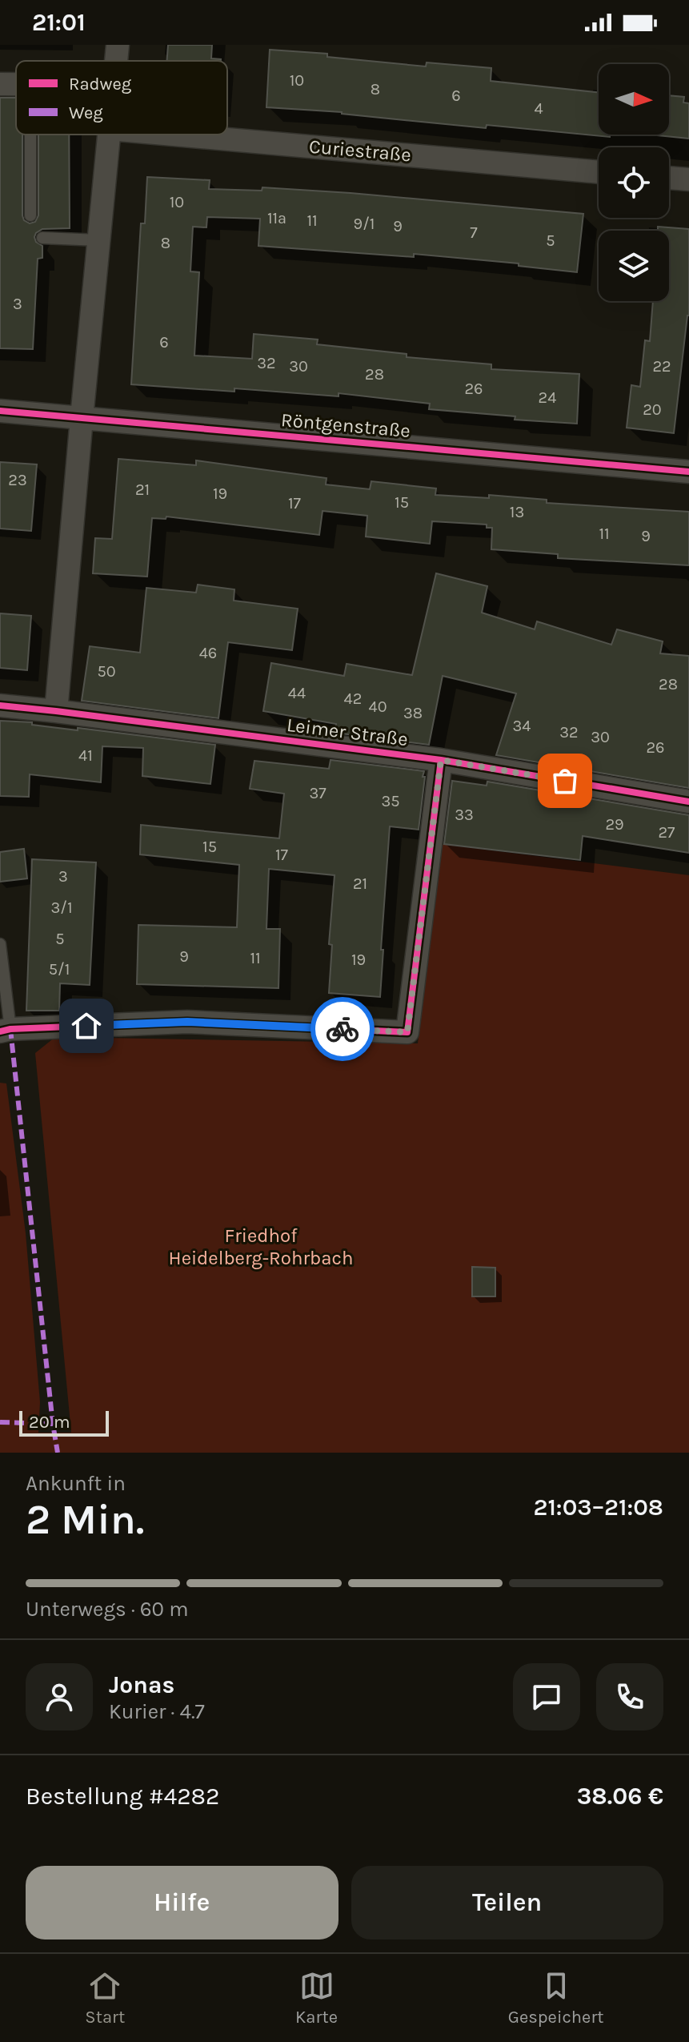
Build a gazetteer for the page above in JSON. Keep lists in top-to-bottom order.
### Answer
{
  "streets": {
    "street": ["Curiestraße", "Röntgenstraße", "Leimer Straße"]
  },
  "parks": ["Friedhof Heidelberg-Rohrbach"],
  "house_numbers": [
    "10",
    "8",
    "6",
    "4",
    "10",
    "11a",
    "11",
    "9/1",
    "9",
    "7",
    "5",
    "8",
    "3",
    "6",
    "32",
    "30",
    "22",
    "28",
    "26",
    "24",
    "20",
    "23",
    "21",
    "19",
    "15",
    "17",
    "13",
    "11",
    "9",
    "46",
    "50",
    "28",
    "44",
    "42",
    "40",
    "38",
    "34",
    "32",
    "30",
    "26",
    "41",
    "37",
    "35",
    "33",
    "29",
    "27",
    "15",
    "17",
    "3",
    "21",
    "3/1",
    "5",
    "9",
    "11",
    "19",
    "5/1"
  ],
  "legend": ["Radweg", "Weg"],
  "scale_bar": "20 m",
  "north": "right",
  "page": {
    "status": "21:01",
    "scale": "20 m",
    "heading": ["2 Min.", "Ankunft in", "21:03–21:08"],
    "panel": [
      "Jonas",
      "Kurier · 4.7",
      "Bestellung #4282",
      "38.06 €"
    ],
    "bar": "Unterwegs · 60 m",
    "buttons": ["Hilfe", "Teilen"],
    "tabs": ["Start", "Karte", "Gespeichert"]
  }
}
